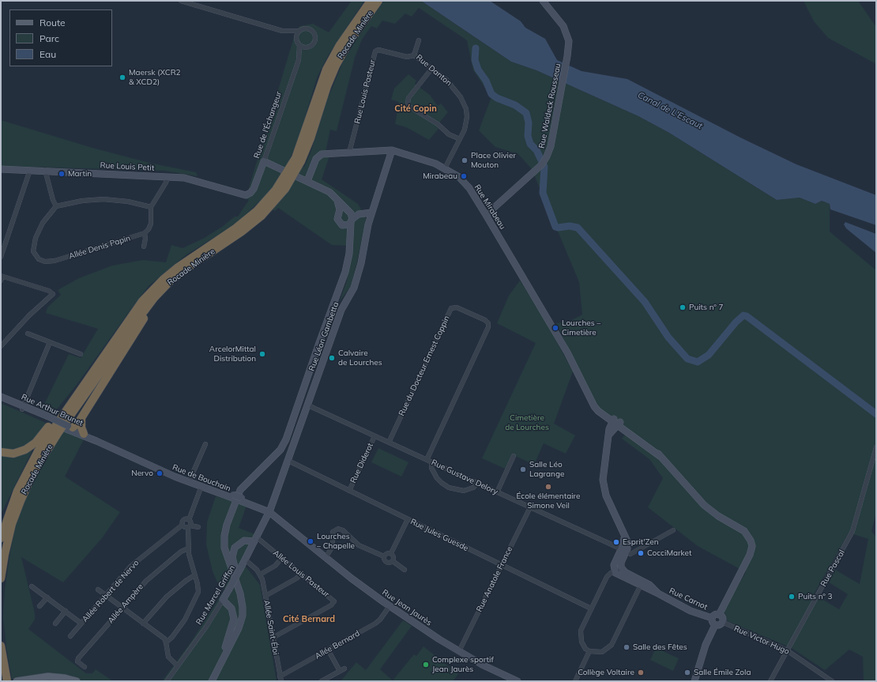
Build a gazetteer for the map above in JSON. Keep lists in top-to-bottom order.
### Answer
{
  "streets": {
    "highway": ["Rocade Minière"],
    "street": [
      "Rue Danton",
      "Rue Louis Pasteur",
      "Rue Waldeck Rousseau",
      "Rue de l'Échangeur",
      "Rue Louis Petit",
      "Rue Mirabeau",
      "Allée Denis Papin",
      "Rue Léon Gambetta",
      "Rue du Docteur Ernest Coppin",
      "Rue Arthur Brunet",
      "Rue Diderot",
      "Rue Gustave Delory",
      "Rue de Bouchain",
      "Rue Jules Guesde",
      "Rue Pascal",
      "Allée Louis Pasteur",
      "Rue Anatole France",
      "Allée Robert de Nervo",
      "Rue Marcel Griffon",
      "Rue Carnot",
      "Allée Ampère",
      "Rue Jean Jaurès",
      "Allée Saint-Éloi",
      "Rue Victor Hugo",
      "Allée Bernard"
    ]
  },
  "crossings": [
    ["Rue Danton", "Rue Louis Pasteur"],
    ["Rue Danton", "Rue Mirabeau"],
    ["Rue Louis Pasteur", "Rue Mirabeau"],
    ["Rue Waldeck Rousseau", "Rue Mirabeau"],
    ["Rue de l'Échangeur", "Rue Louis Petit"],
    ["Rue Mirabeau", "Rue Léon Gambetta"],
    ["Rue Mirabeau", "Rue Carnot"],
    ["Rue Mirabeau", "Rue Victor Hugo"],
    ["Rue Léon Gambetta", "Rue Gustave Delory"],
    ["Rue Léon Gambetta", "Rue de Bouchain"],
    ["Rue Léon Gambetta", "Rue Jules Guesde"],
    ["Rue Léon Gambetta", "Rue Marcel Griffon"],
    ["Rue Léon Gambetta", "Rue Jean Jaurès"],
    ["Rue du Docteur Ernest Coppin", "Rue Gustave Delory"],
    ["Rue Arthur Brunet", "Rue de Bouchain"],
    ["Rue Diderot", "Rue Gustave Delory"],
    ["Rue Diderot", "Rue Jules Guesde"],
    ["Rue Gustave Delory", "Rue Anatole France"],
    ["Rue de Bouchain", "Rue Marcel Griffon"],
    ["Rue de Bouchain", "Rue Jean Jaurès"],
    ["Rue Jules Guesde", "Rue Anatole France"],
    ["Rue Pascal", "Rue Victor Hugo"],
    ["Allée Louis Pasteur", "Rue Marcel Griffon"],
    ["Allée Louis Pasteur", "Allée Saint-Éloi"],
    ["Rue Anatole France", "Rue Jean Jaurès"],
    ["Rue Marcel Griffon", "Rue Jean Jaurès"],
    ["Rue Marcel Griffon", "Allée Saint-Éloi"],
    ["Rue Carnot", "Rue Victor Hugo"],
    ["Rue Jean Jaurès", "Allée Bernard"],
    ["Allée Saint-Éloi", "Allée Bernard"]
  ],
  "districts": ["Cité Copin", "Cité Bernard"],
  "water": ["Canal de L'Escaut"],
  "parks": ["Cimetière de Lourches"],
  "places": [
    "Maersk (XCR2 & XCD2)",
    "Place Olivier Mouton",
    "Martin",
    "Mirabeau",
    "Puits n° 7",
    "Lourches – Cimetière",
    "ArcelorMittal Distribution",
    "Calvaire de Lourches",
    "Salle Léo Lagrange",
    "Nervo",
    "École élémentaire Simone Veil",
    "Lourches – Chapelle",
    "Esprit'Zen",
    "CocciMarket",
    "Puits n° 3",
    "Salle des Fêtes",
    "Complexe sportif Jean Jaurès",
    "Collège Voltaire",
    "Salle Émile Zola"
  ],
  "legend": ["Route", "Parc", "Eau"]
}
